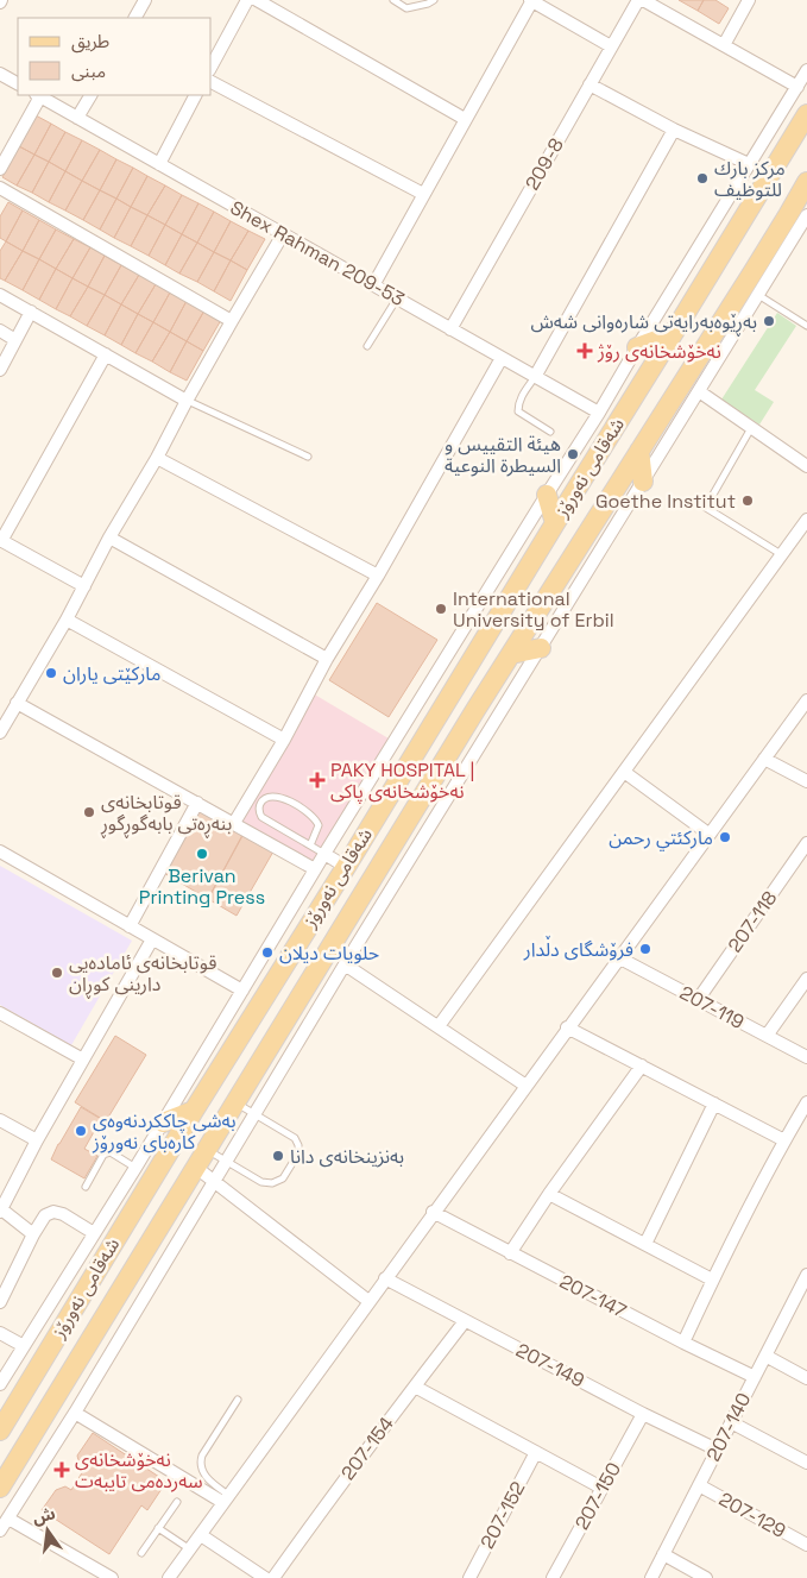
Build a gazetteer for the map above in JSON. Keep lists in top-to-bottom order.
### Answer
{
  "streets": {
    "main road": ["شەقامی نەورۆز"],
    "street": [
      "209-8",
      "Shex Rahman 209-53",
      "207-118",
      "207-119",
      "207-147",
      "207-149",
      "207-140",
      "207-154",
      "207-150",
      "207-152",
      "207-129"
    ]
  },
  "crossings": [
    ["209-8", "Shex Rahman 209-53"],
    ["207-118", "207-119"],
    ["207-147", "207-140"],
    ["207-149", "207-140"],
    ["207-149", "207-154"],
    ["207-149", "207-150"],
    ["207-140", "207-129"]
  ],
  "places": {
    "other": [
      "مركز بارك للتوظيف",
      "بەڕێوەبەرایەتی شارەوانی شەش",
      "هيئة التقييس و السيطرة النوعية",
      "Goethe Institut",
      "International University of Erbil",
      "مارکێتی یاران",
      "قوتابخانەی بنەڕەتی بابەگوڕگوڕ",
      "ماركئتي رحمن",
      "Berivan Printing Press",
      "فرۆشگای دڵدار",
      "حلويات ديلان",
      "قوتابخانەی ئامادەیی دارینی کوڕان",
      "به‌شی چاككردنه‌وه‌ی كاره‌بای نه‌ورۆز",
      "بەنزینخانەی دانا"
    ],
    "health": ["نەخۆشخانەی رۆژ", "PAKY HOSPITAL | نەخۆشخانەی پاکی", "نەخۆشخانەی سەردەمی تایبەت"]
  },
  "legend": ["طريق", "مبنى"],
  "north": "top"
}
